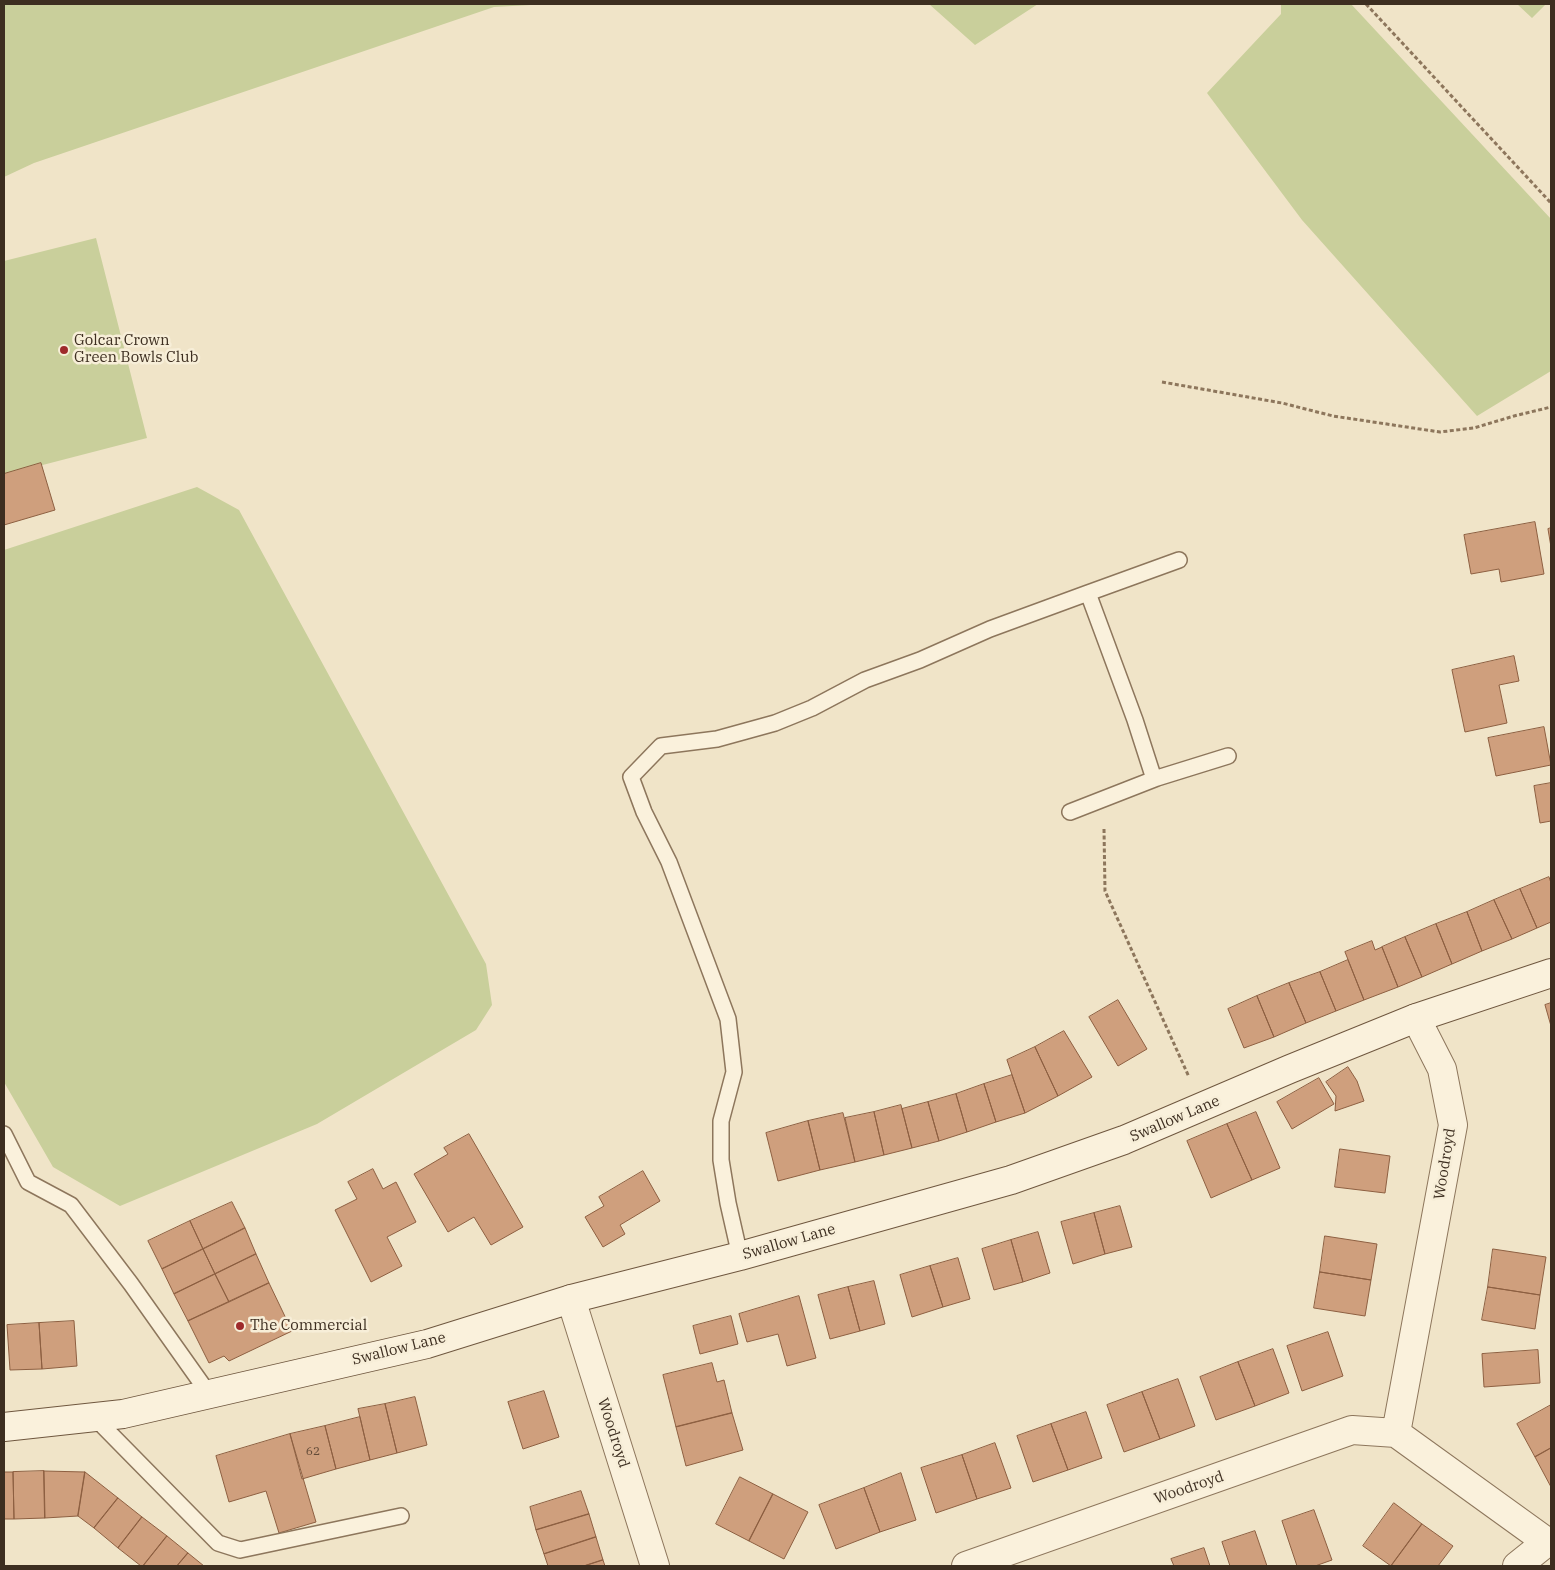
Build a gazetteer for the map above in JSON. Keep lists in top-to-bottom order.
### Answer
{
  "streets": {
    "street": ["Swallow Lane", "Woodroyd"]
  },
  "crossings": [
    ["Swallow Lane", "Woodroyd"]
  ],
  "places": ["Golcar Crown Green Bowls Club", "The Commercial"],
  "house_numbers": ["62"]
}
